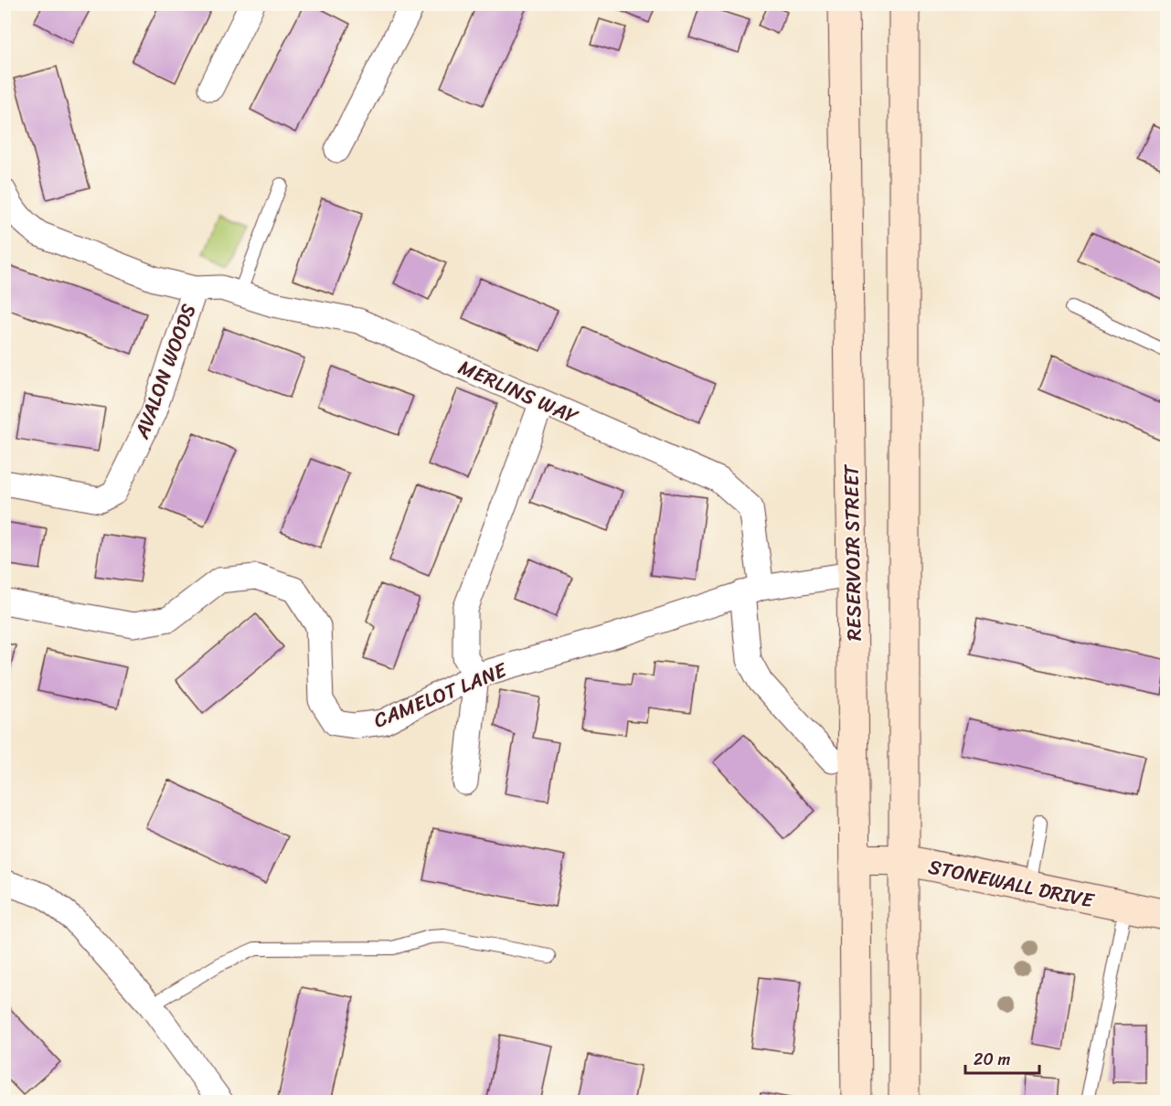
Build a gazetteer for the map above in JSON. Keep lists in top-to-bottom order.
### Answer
{
  "streets": {
    "main road": ["RESERVOIR STREET", "STONEWALL DRIVE"],
    "street": ["AVALON WOODS", "MERLINS WAY", "CAMELOT LANE"]
  },
  "crossings": [
    ["AVALON WOODS", "MERLINS WAY"],
    ["MERLINS WAY", "CAMELOT LANE"],
    ["RESERVOIR STREET", "CAMELOT LANE"],
    ["RESERVOIR STREET", "STONEWALL DRIVE"]
  ],
  "scale_bar": "20 m"
}
